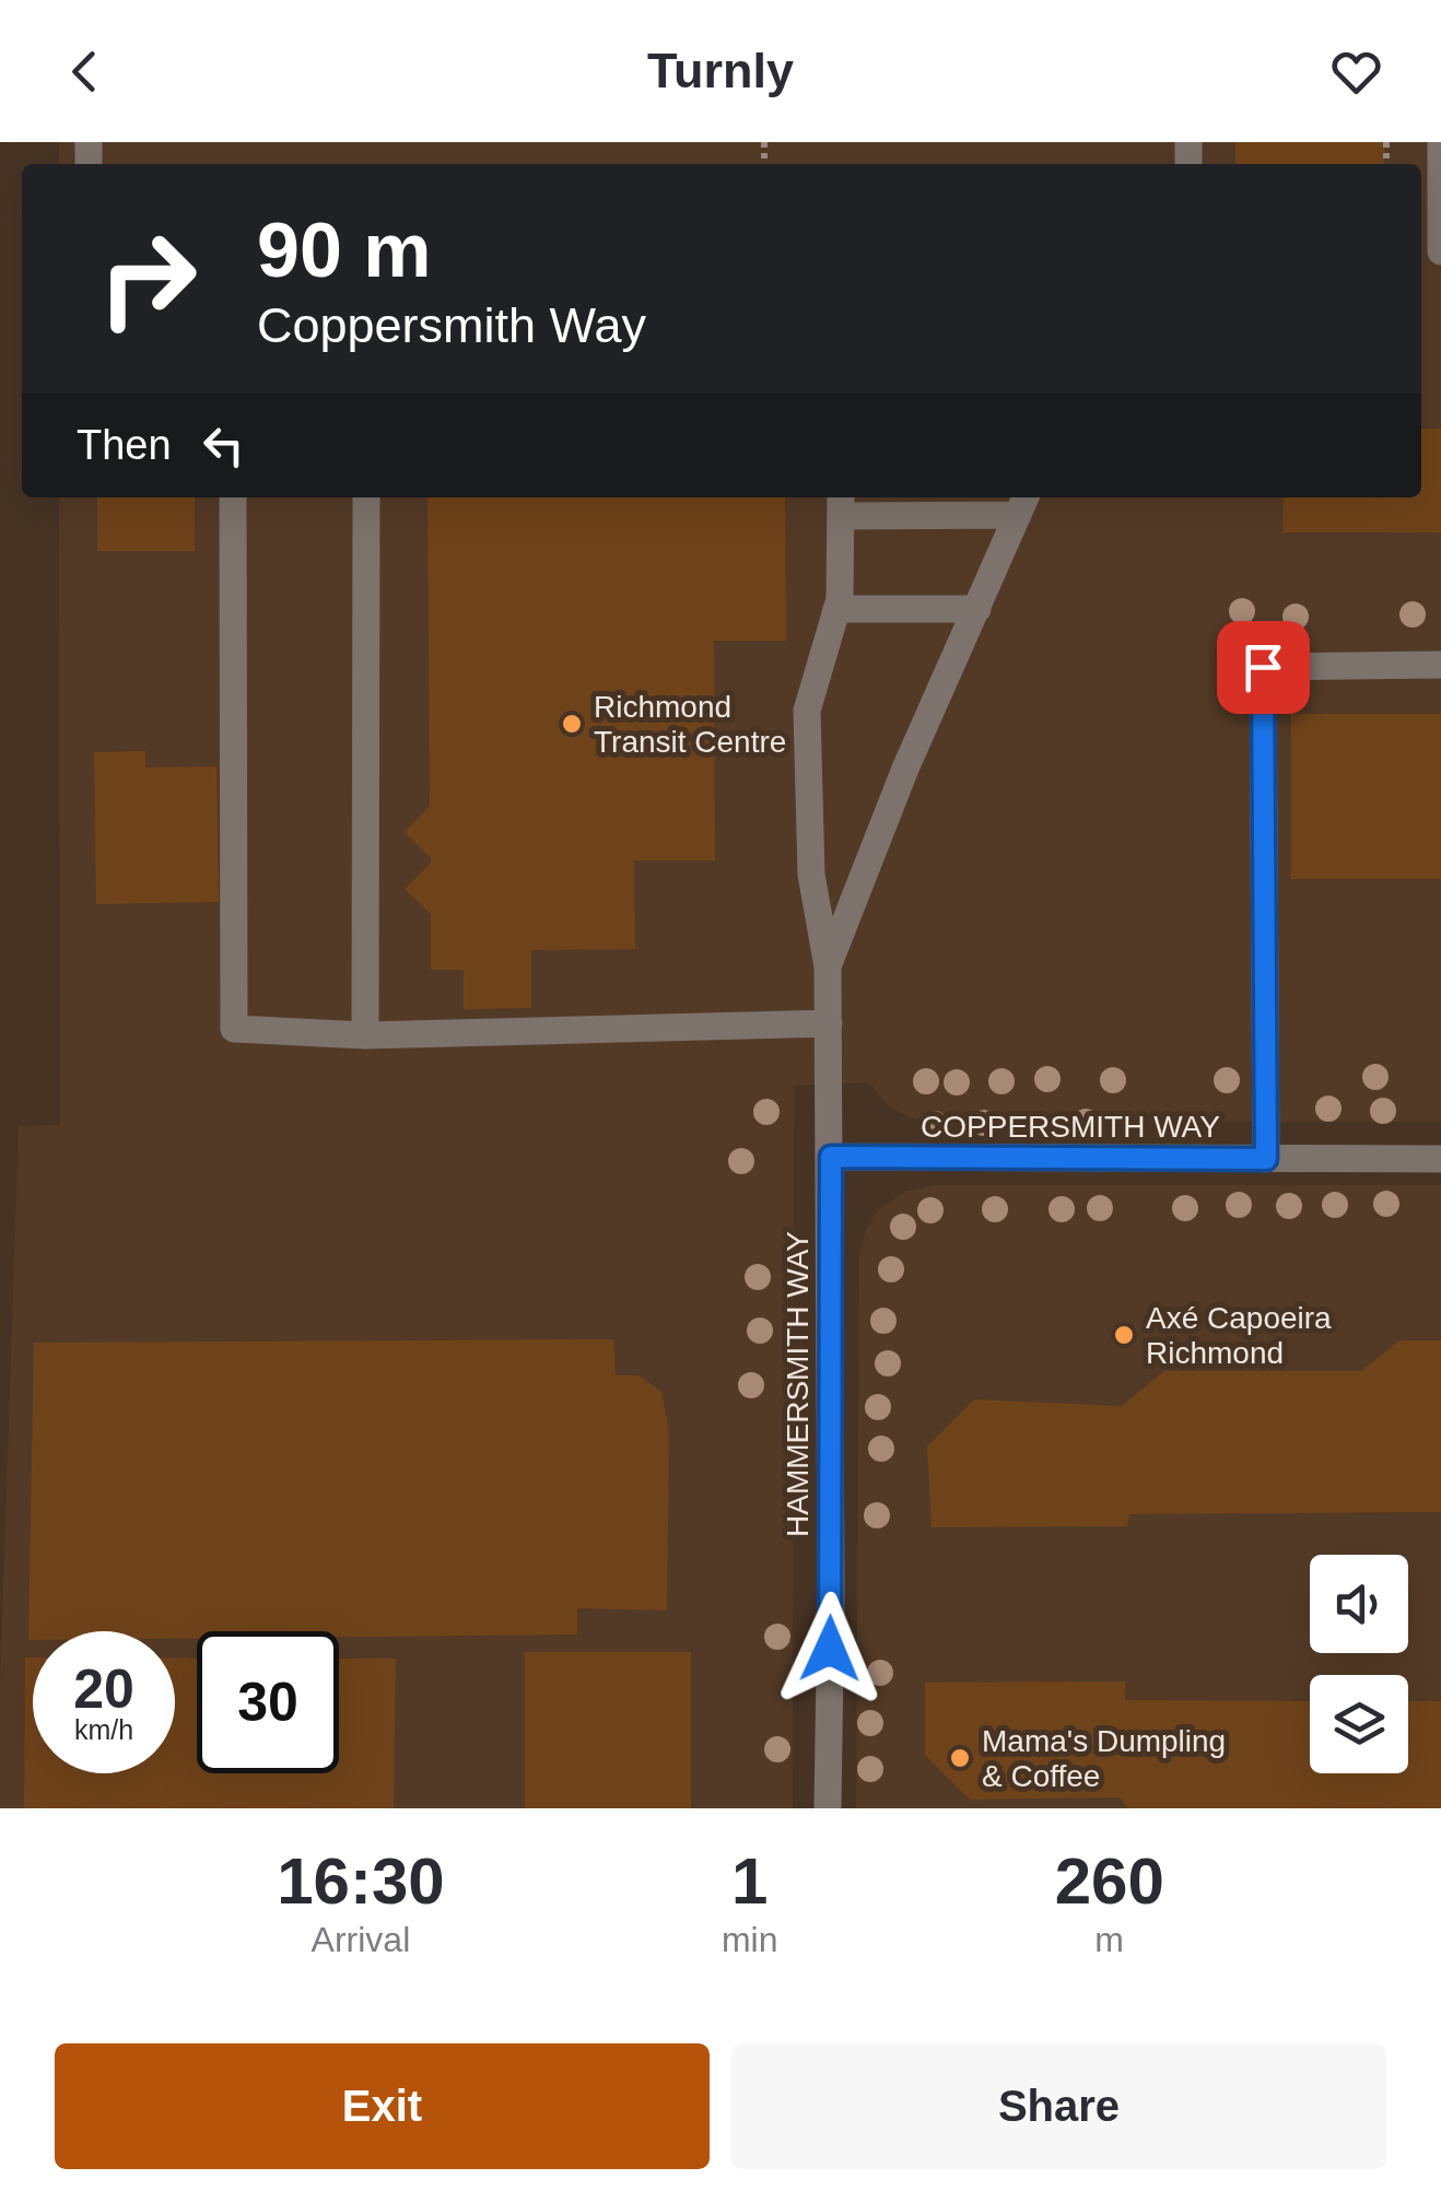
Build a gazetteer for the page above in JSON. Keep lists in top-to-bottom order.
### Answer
{
  "streets": {
    "street": ["COPPERSMITH WAY", "HAMMERSMITH WAY"]
  },
  "crossings": [
    ["COPPERSMITH WAY", "HAMMERSMITH WAY"]
  ],
  "places": ["Richmond Transit Centre", "Axé Capoeira Richmond", "Mama's Dumpling & Coffee"],
  "page": {
    "header": "Turnly",
    "turn": ["90 m", "Coppersmith Way"],
    "then": "Then",
    "speed": "20 km/h",
    "limit": "30",
    "eta": [
      "16:30",
      "Arrival",
      "1",
      "min",
      "260",
      "m"
    ],
    "buttons": ["Exit", "Share"]
  }
}
